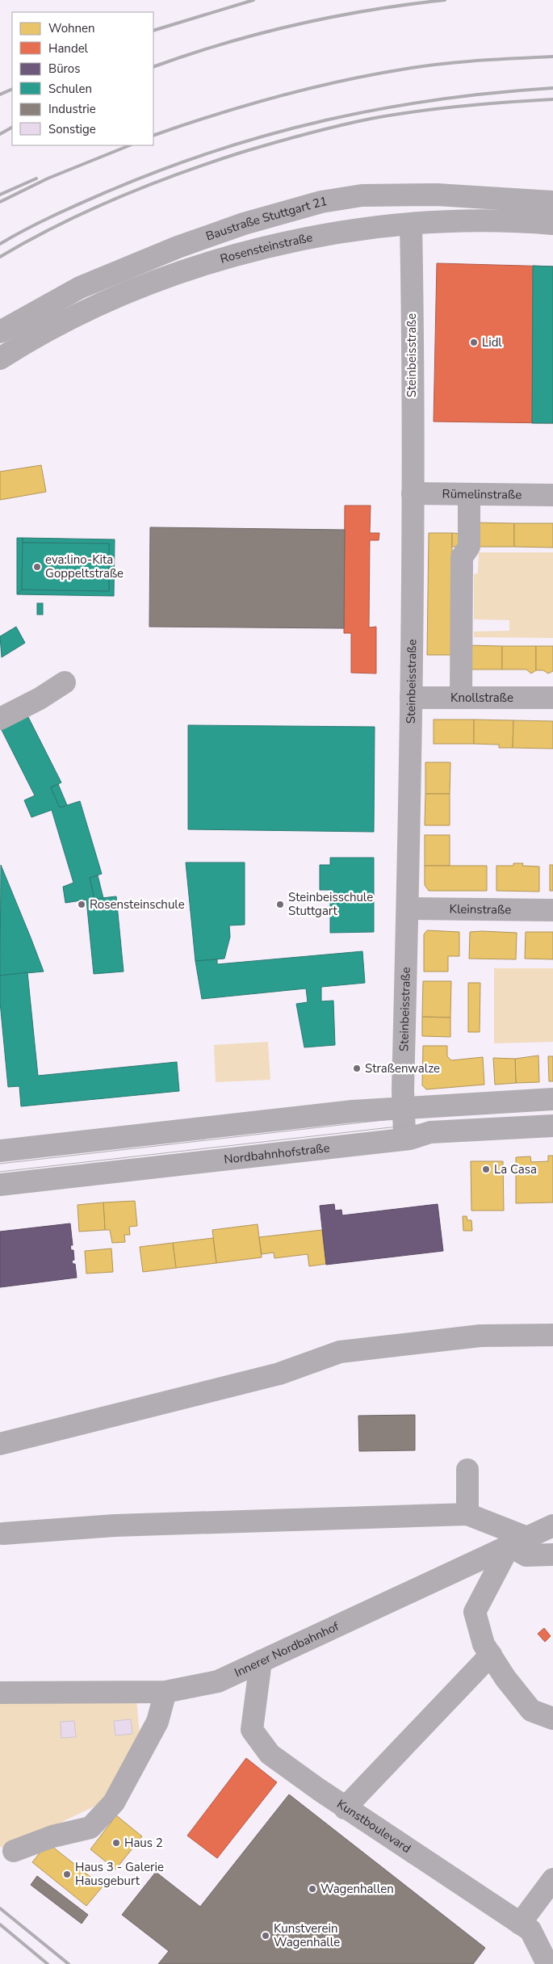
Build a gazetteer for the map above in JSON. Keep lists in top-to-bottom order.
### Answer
{
  "streets": {
    "street": [
      "Baustraße Stuttgart 21",
      "Rosensteinstraße",
      "Steinbeisstraße",
      "Rümelinstraße",
      "Knollstraße",
      "Kleinstraße",
      "Nordbahnhofstraße",
      "Innerer Nordbahnhof",
      "Kunstboulevard"
    ]
  },
  "crossings": [
    ["Rosensteinstraße", "Steinbeisstraße"],
    ["Steinbeisstraße", "Rümelinstraße"],
    ["Steinbeisstraße", "Knollstraße"],
    ["Steinbeisstraße", "Kleinstraße"],
    ["Steinbeisstraße", "Nordbahnhofstraße"],
    ["Innerer Nordbahnhof", "Kunstboulevard"]
  ],
  "places": [
    "Lidl",
    "eva:lino-Kita Goppeltstraße",
    "Rosensteinschule",
    "Steinbeisschule Stuttgart",
    "Straßenwalze",
    "La Casa",
    "Haus 2",
    "Haus 3 - Galerie Hausgeburt",
    "Wagenhallen",
    "Kunstverein Wagenhalle"
  ],
  "legend": [
    "Wohnen",
    "Handel",
    "Büros",
    "Schulen",
    "Industrie",
    "Sonstige"
  ]
}
